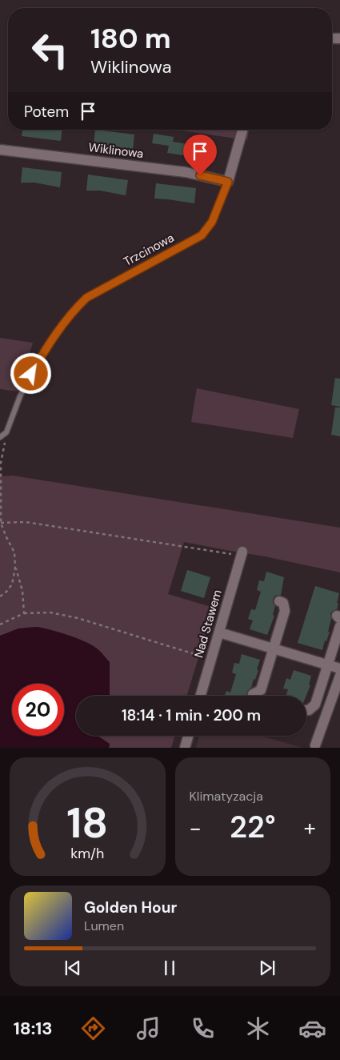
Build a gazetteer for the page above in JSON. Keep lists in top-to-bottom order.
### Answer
{
  "streets": {
    "street": ["Wiklinowa", "Trzcinowa", "Nad Stawem"]
  },
  "crossings": [
    ["Wiklinowa", "Trzcinowa"]
  ],
  "page": {
    "turn": ["180 m", "Wiklinowa"],
    "then": "Potem",
    "limit": "20",
    "trip": "18:14 · 1 min · 200 m",
    "tile": "Klimatyzacja",
    "heat": ["−", "22°", "+"],
    "song": ["Golden Hour", "Lumen"],
    "tabs": "18:13",
    "gauge": ["18", "km/h"]
  }
}
